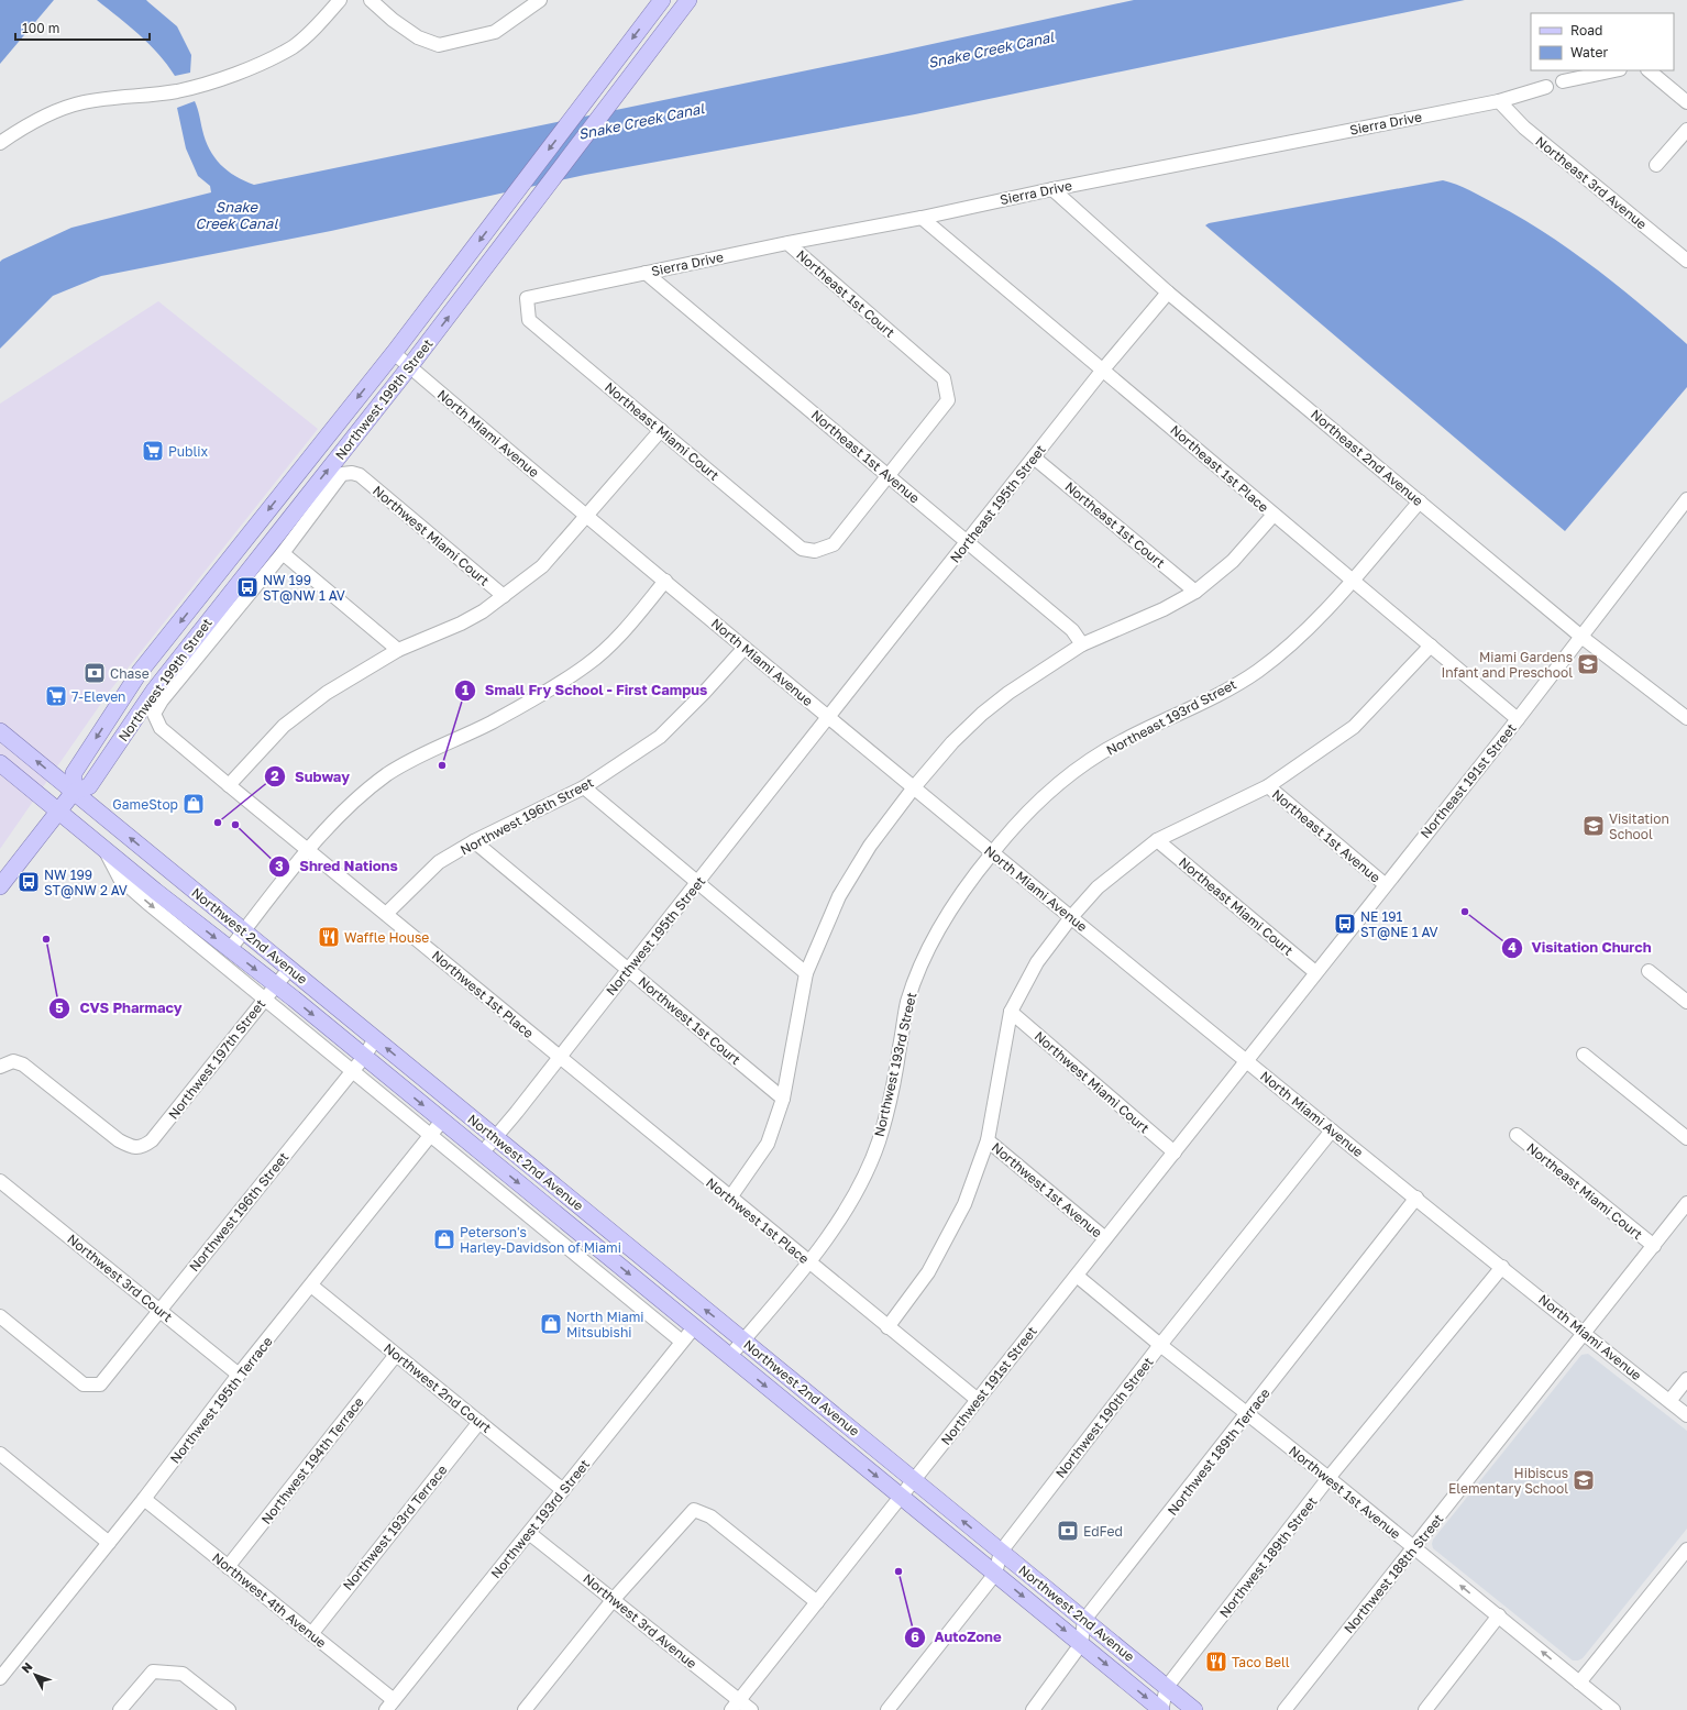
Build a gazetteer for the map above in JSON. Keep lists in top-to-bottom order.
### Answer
{
  "streets": {
    "main road": ["Northwest 199th Street", "Northwest 2nd Avenue"],
    "street": [
      "Sierra Drive",
      "Northeast 3rd Avenue",
      "Northeast 1st Court",
      "Northeast Miami Court",
      "North Miami Avenue",
      "Northeast 1st Avenue",
      "Northeast 2nd Avenue",
      "Northeast 1st Place",
      "Northeast 195th Street",
      "Northwest Miami Court",
      "Northeast 193rd Street",
      "Northeast 191st Street",
      "Northwest 196th Street",
      "Northwest 195th Street",
      "Northwest 1st Place",
      "Northwest 1st Court",
      "Northwest 197th Street",
      "Northwest 193rd Street",
      "Northwest 1st Avenue",
      "Northwest 3rd Court",
      "Northwest 191st Street",
      "Northwest 2nd Court",
      "Northwest 195th Terrace",
      "Northwest 190th Street",
      "Northwest 189th Terrace",
      "Northwest 194th Terrace",
      "Northwest 193rd Terrace",
      "Northwest 189th Street",
      "Northwest 188th Street",
      "Northwest 4th Avenue",
      "Northwest 3rd Avenue"
    ]
  },
  "crossings": [
    ["Sierra Drive", "Northeast 3rd Avenue"],
    ["Sierra Drive", "Northeast 1st Court"],
    ["Sierra Drive", "Northeast Miami Court"],
    ["Sierra Drive", "Northeast 1st Avenue"],
    ["Sierra Drive", "Northeast 2nd Avenue"],
    ["Sierra Drive", "Northeast 1st Place"],
    ["Northeast 1st Court", "Northeast Miami Court"],
    ["Northeast 1st Court", "Northeast 1st Avenue"],
    ["Northeast 1st Court", "Northeast 195th Street"],
    ["Northwest 199th Street", "North Miami Avenue"],
    ["Northwest 199th Street", "Northwest 2nd Avenue"],
    ["Northeast Miami Court", "Northeast 1st Avenue"],
    ["Northeast Miami Court", "Northeast 191st Street"],
    ["Northeast Miami Court", "Northwest 188th Street"],
    ["North Miami Avenue", "Northeast 195th Street"],
    ["North Miami Avenue", "Northeast 193rd Street"],
    ["North Miami Avenue", "Northeast 191st Street"],
    ["North Miami Avenue", "Northwest 196th Street"],
    ["North Miami Avenue", "Northwest 195th Street"],
    ["North Miami Avenue", "Northwest 193rd Street"],
    ["North Miami Avenue", "Northwest 191st Street"],
    ["North Miami Avenue", "Northwest 190th Street"],
    ["North Miami Avenue", "Northwest 189th Terrace"],
    ["North Miami Avenue", "Northwest 189th Street"],
    ["North Miami Avenue", "Northwest 188th Street"],
    ["Northeast 1st Avenue", "Northeast 195th Street"],
    ["Northeast 1st Avenue", "Northeast 191st Street"],
    ["Northeast 2nd Avenue", "Northeast 195th Street"],
    ["Northeast 2nd Avenue", "Northeast 193rd Street"],
    ["Northeast 2nd Avenue", "Northeast 191st Street"],
    ["Northeast 1st Place", "Northeast 195th Street"],
    ["Northeast 1st Place", "Northeast 193rd Street"],
    ["Northeast 1st Place", "Northeast 191st Street"],
    ["Northeast 195th Street", "Northwest 195th Street"],
    ["Northwest Miami Court", "Northwest 1st Place"],
    ["Northwest Miami Court", "Northwest 191st Street"],
    ["Northeast 193rd Street", "Northwest 193rd Street"],
    ["Northeast 191st Street", "Northwest 191st Street"],
    ["Northwest 196th Street", "Northwest 2nd Avenue"],
    ["Northwest 196th Street", "Northwest 1st Place"],
    ["Northwest 196th Street", "Northwest 1st Court"],
    ["Northwest 196th Street", "Northwest 3rd Court"],
    ["Northwest 2nd Avenue", "Northwest 195th Street"],
    ["Northwest 2nd Avenue", "Northwest 197th Street"],
    ["Northwest 2nd Avenue", "Northwest 193rd Street"],
    ["Northwest 2nd Avenue", "Northwest 191st Street"],
    ["Northwest 2nd Avenue", "Northwest 195th Terrace"],
    ["Northwest 2nd Avenue", "Northwest 190th Street"],
    ["Northwest 2nd Avenue", "Northwest 189th Terrace"],
    ["Northwest 2nd Avenue", "Northwest 189th Street"],
    ["Northwest 195th Street", "Northwest 1st Place"],
    ["Northwest 195th Street", "Northwest 1st Court"],
    ["Northwest 1st Place", "Northwest 193rd Street"],
    ["Northwest 1st Place", "Northwest 191st Street"],
    ["Northwest 193rd Street", "Northwest 2nd Court"],
    ["Northwest 193rd Street", "Northwest 4th Avenue"],
    ["Northwest 193rd Street", "Northwest 3rd Avenue"],
    ["Northwest 1st Avenue", "Northwest 191st Street"],
    ["Northwest 1st Avenue", "Northwest 190th Street"],
    ["Northwest 1st Avenue", "Northwest 189th Terrace"],
    ["Northwest 1st Avenue", "Northwest 189th Street"],
    ["Northwest 1st Avenue", "Northwest 188th Street"],
    ["Northwest 3rd Court", "Northwest 195th Terrace"],
    ["Northwest 191st Street", "Northwest 3rd Avenue"],
    ["Northwest 2nd Court", "Northwest 195th Terrace"],
    ["Northwest 2nd Court", "Northwest 194th Terrace"],
    ["Northwest 2nd Court", "Northwest 193rd Terrace"],
    ["Northwest 195th Terrace", "Northwest 4th Avenue"],
    ["Northwest 194th Terrace", "Northwest 4th Avenue"],
    ["Northwest 193rd Terrace", "Northwest 4th Avenue"]
  ],
  "water": ["Snake Creek Canal"],
  "places": {
    "supermarket": ["Publix", "7-Eleven"],
    "bus stop": ["NW 199 ST@NW 1 AV", "NW 199 ST@NW 2 AV", "NE 191 ST@NE 1 AV"],
    "school or university": ["Miami Gardens Infant and Preschool", "Visitation School", "Hibiscus Elementary School"],
    "bank": ["Chase", "EdFed"],
    "other": [
      "Small Fry School - First Campus",
      "Subway",
      "Shred Nations",
      "Visitation Church",
      "CVS Pharmacy",
      "AutoZone"
    ],
    "shop": ["GameStop", "Peterson's Harley-Davidson of Miami", "North Miami Mitsubishi"],
    "restaurant": ["Waffle House", "Taco Bell"]
  },
  "legend": ["Road", "Water"],
  "scale_bar": "100 m",
  "north": "top left"
}
